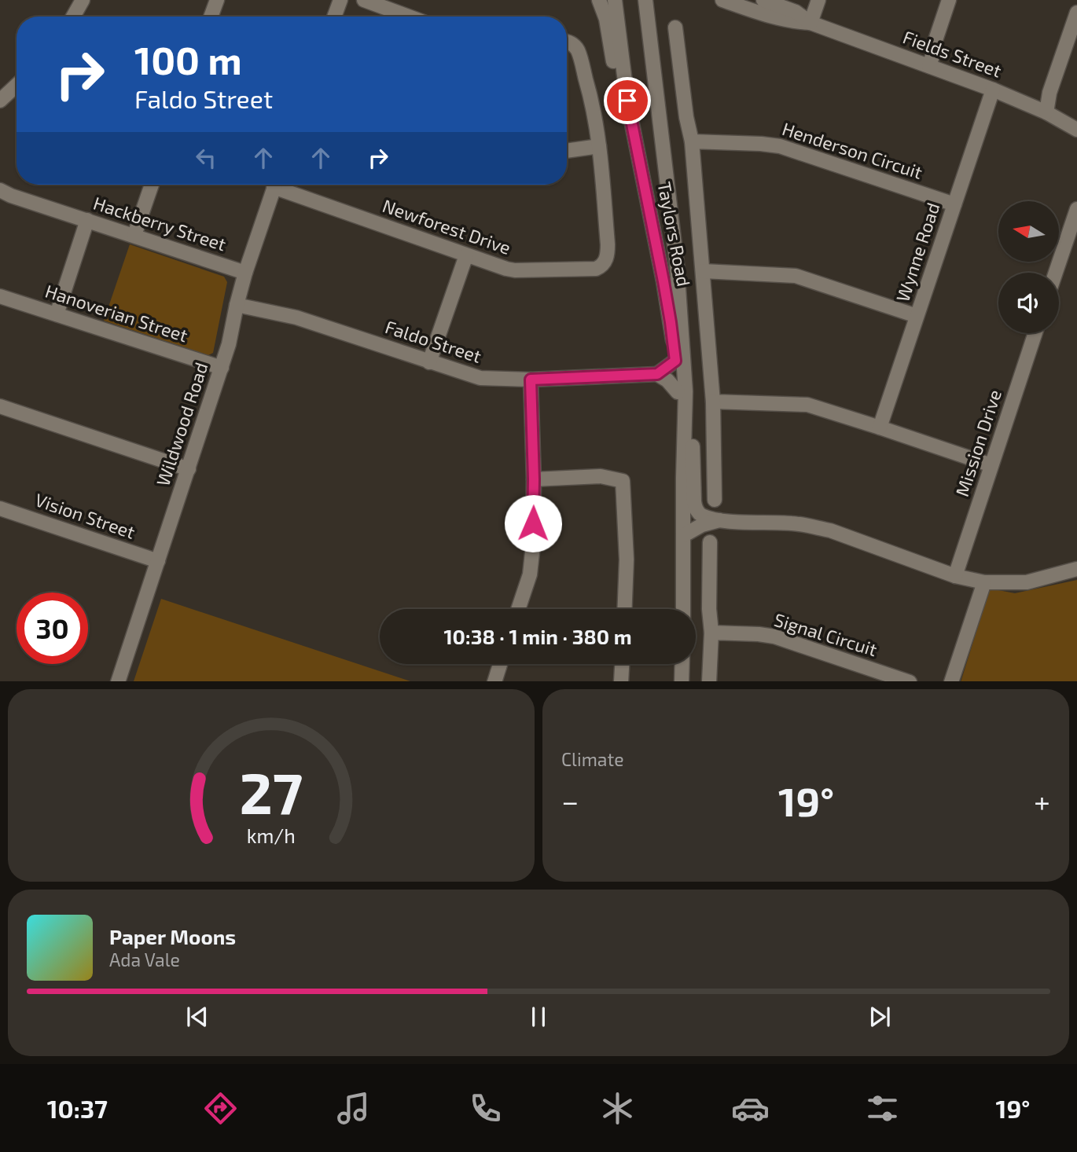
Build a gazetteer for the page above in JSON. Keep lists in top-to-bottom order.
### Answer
{
  "streets": {
    "street": [
      "Fields Street",
      "Henderson Circuit",
      "Hackberry Street",
      "Newforest Drive",
      "Taylors Road",
      "Wynne Road",
      "Hanoverian Street",
      "Faldo Street",
      "Wildwood Road",
      "Mission Drive",
      "Vision Street",
      "Signal Circuit"
    ]
  },
  "crossings": [
    ["Fields Street", "Wynne Road"],
    ["Henderson Circuit", "Wynne Road"],
    ["Hackberry Street", "Wildwood Road"],
    ["Hanoverian Street", "Wildwood Road"],
    ["Faldo Street", "Wildwood Road"],
    ["Wildwood Road", "Vision Street"]
  ],
  "north": "left",
  "page": {
    "turn": ["100 m", "Faldo Street"],
    "limit": "30",
    "trip": "10:38 · 1 min · 380 m",
    "tile": "Climate",
    "heat": ["−", "19°", "+"],
    "song": ["Paper Moons", "Ada Vale"],
    "tabs": ["10:37", "19°"],
    "gauge": ["27", "km/h"]
  }
}
